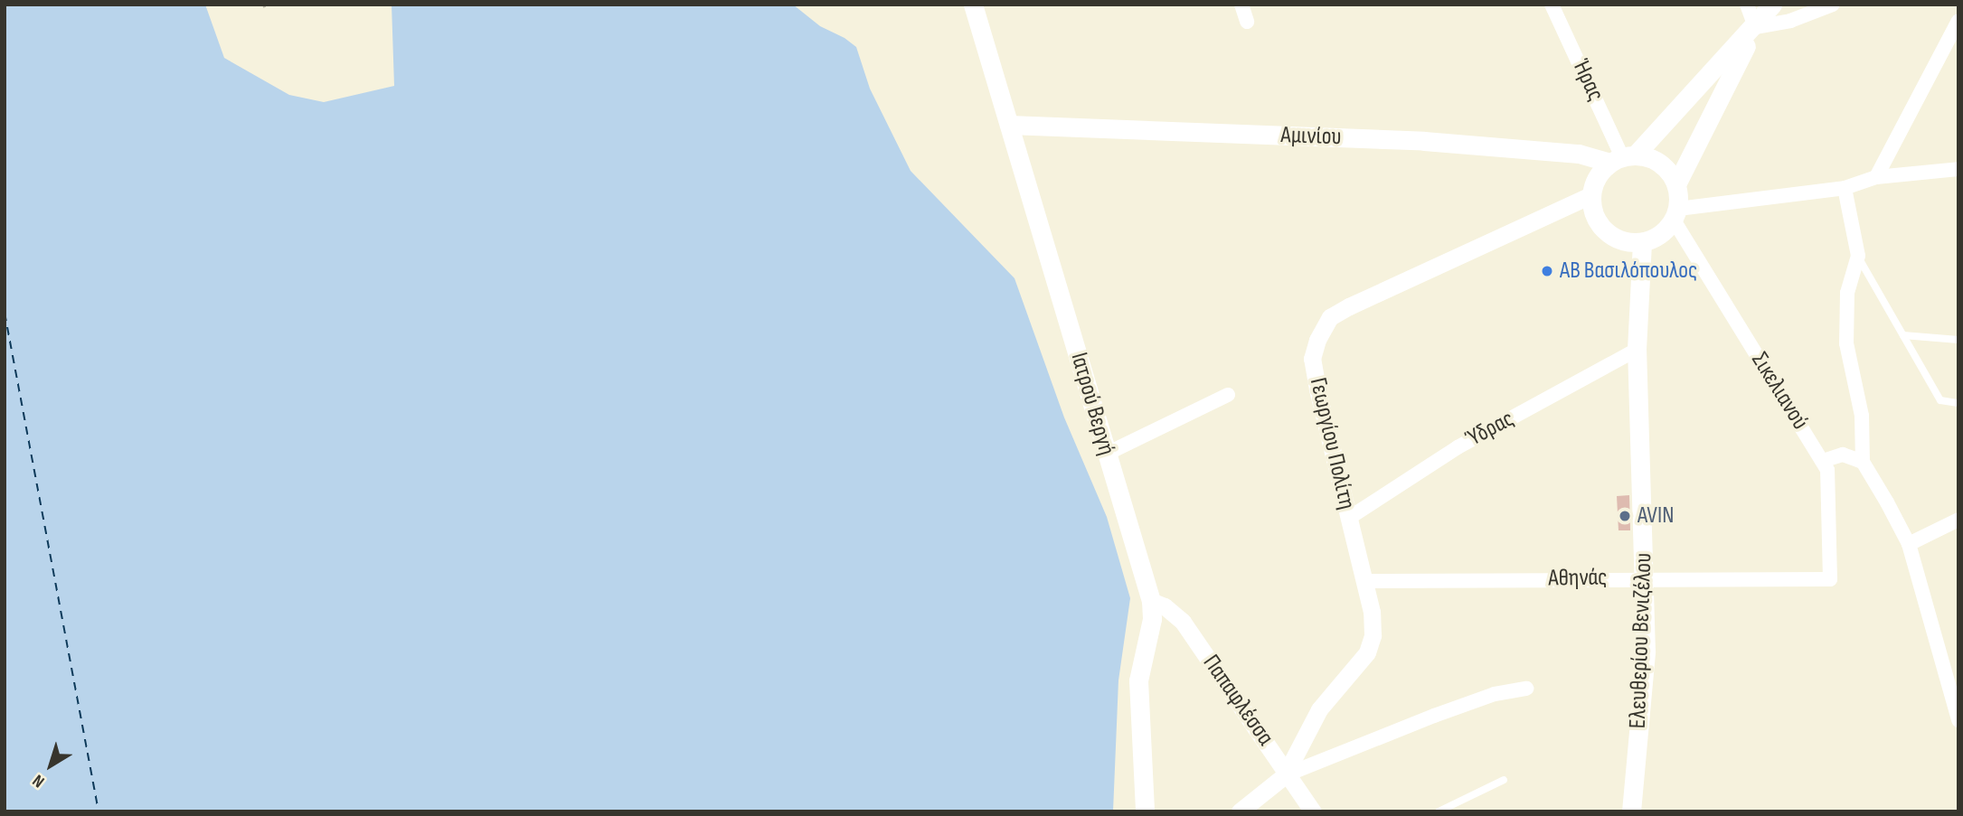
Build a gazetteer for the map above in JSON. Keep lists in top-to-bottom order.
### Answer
{
  "streets": {
    "main road": ["Αμινίου", "Ιατρού Βεργή", "Ελευθερίου Βενιζέλου"],
    "street": [
      "Ήρας",
      "Σικελιανού",
      "Ύδρας",
      "Γεωργίου Πολίτη",
      "Αθηνάς",
      "Παπαφλέσσα"
    ]
  },
  "crossings": [
    ["Ήρας", "Αμινίου"],
    ["Ήρας", "Σικελιανού"],
    ["Ήρας", "Γεωργίου Πολίτη"],
    ["Ήρας", "Ελευθερίου Βενιζέλου"],
    ["Αμινίου", "Σικελιανού"],
    ["Αμινίου", "Ιατρού Βεργή"],
    ["Αμινίου", "Γεωργίου Πολίτη"],
    ["Αμινίου", "Ελευθερίου Βενιζέλου"],
    ["Σικελιανού", "Γεωργίου Πολίτη"],
    ["Σικελιανού", "Αθηνάς"],
    ["Σικελιανού", "Ελευθερίου Βενιζέλου"],
    ["Ιατρού Βεργή", "Παπαφλέσσα"],
    ["Ύδρας", "Γεωργίου Πολίτη"],
    ["Ύδρας", "Ελευθερίου Βενιζέλου"],
    ["Γεωργίου Πολίτη", "Αθηνάς"],
    ["Γεωργίου Πολίτη", "Ελευθερίου Βενιζέλου"],
    ["Γεωργίου Πολίτη", "Παπαφλέσσα"],
    ["Αθηνάς", "Ελευθερίου Βενιζέλου"]
  ],
  "places": ["ΑΒ Βασιλόπουλος", "AVIN"],
  "north": "bottom left"
}
